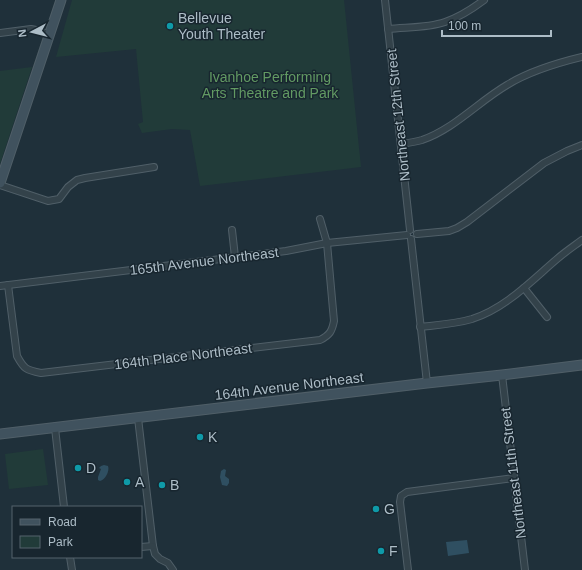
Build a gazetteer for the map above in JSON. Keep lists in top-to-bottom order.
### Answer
{
  "streets": {
    "street": [
      "Northeast 12th Street",
      "165th Avenue Northeast",
      "164th Place Northeast",
      "164th Avenue Northeast",
      "Northeast 11th Street"
    ]
  },
  "crossings": [
    ["Northeast 12th Street", "165th Avenue Northeast"],
    ["Northeast 12th Street", "164th Avenue Northeast"],
    ["165th Avenue Northeast", "164th Place Northeast"],
    ["164th Avenue Northeast", "Northeast 11th Street"]
  ],
  "parks": ["Ivanhoe Performing Arts Theatre and Park"],
  "places": [
    "Bellevue Youth Theater",
    "K",
    "D",
    "A",
    "B",
    "G",
    "F"
  ],
  "legend": ["Road", "Park"],
  "scale_bar": "100 m",
  "north": "left"
}
